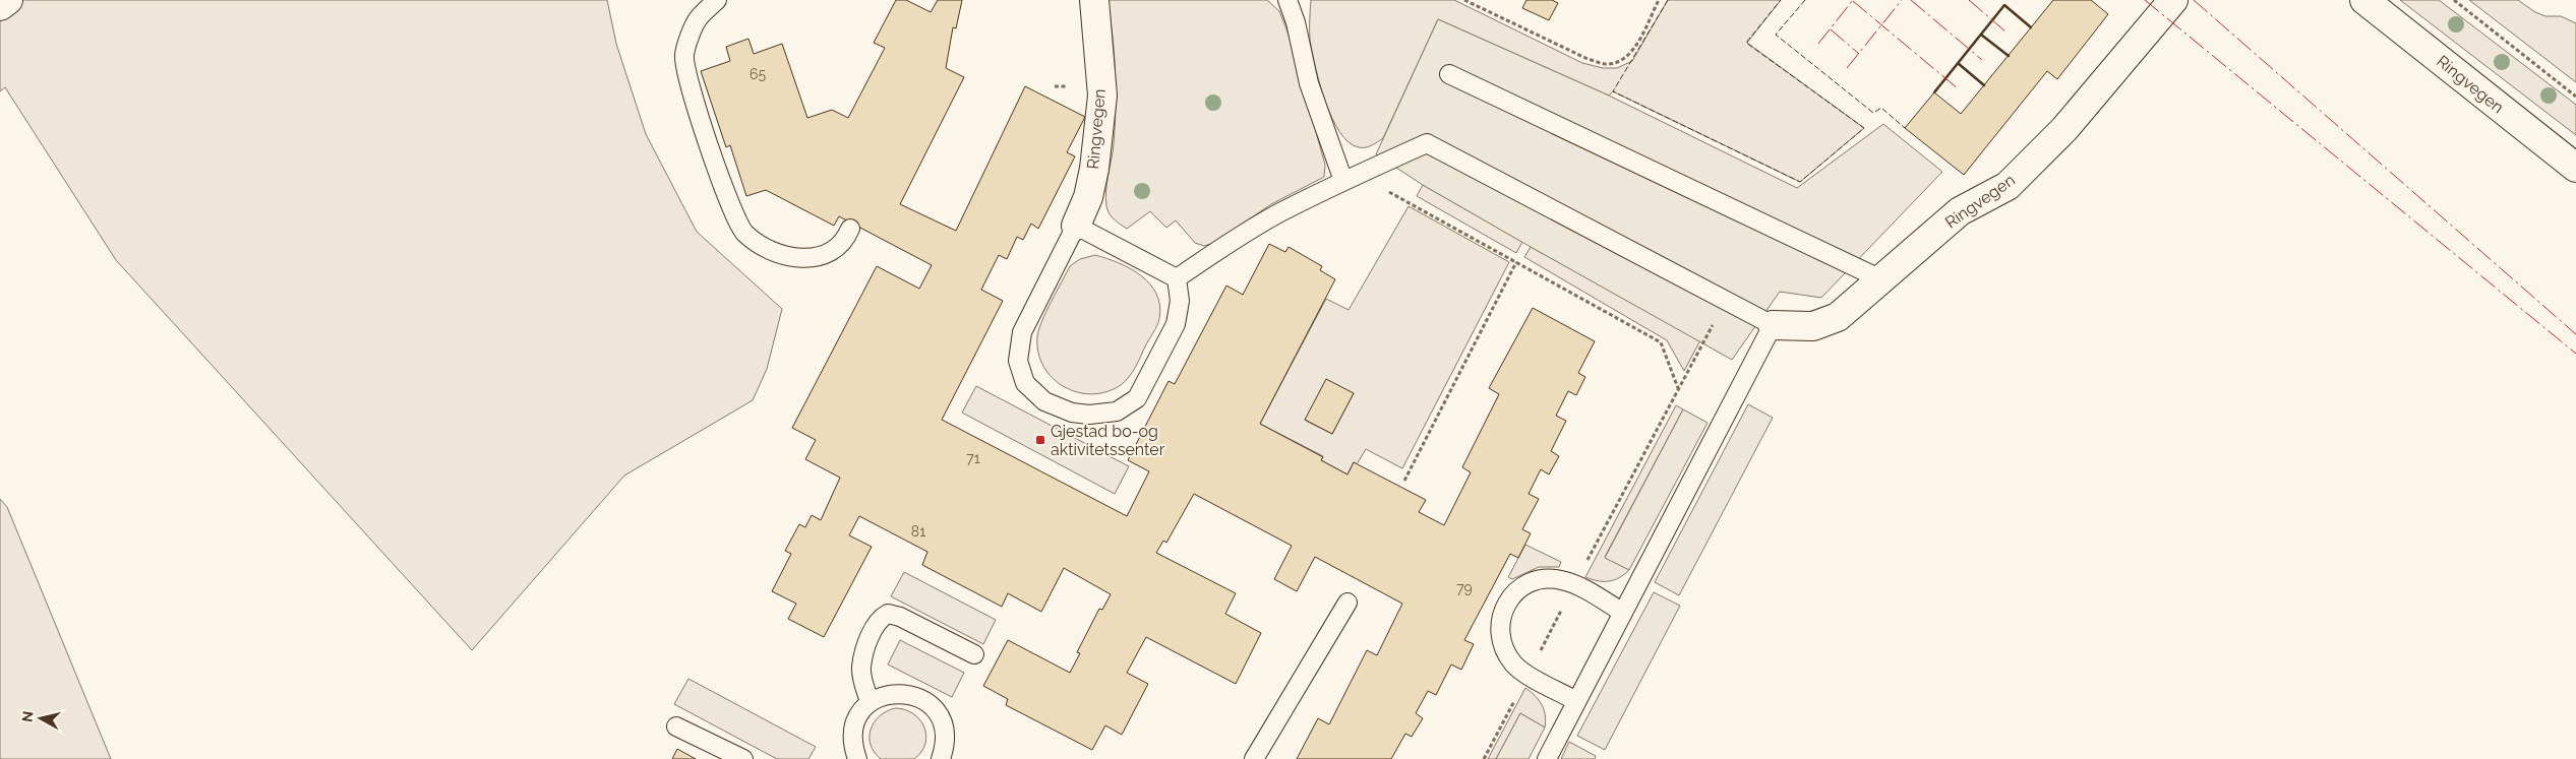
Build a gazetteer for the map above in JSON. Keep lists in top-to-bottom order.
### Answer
{
  "streets": {
    "street": ["Ringvegen"]
  },
  "places": {
    "transit": ["Gjestad bo-og aktivitetssenter"]
  },
  "house_numbers": [
    "65",
    "71",
    "81",
    "79"
  ],
  "north": "left"
}
